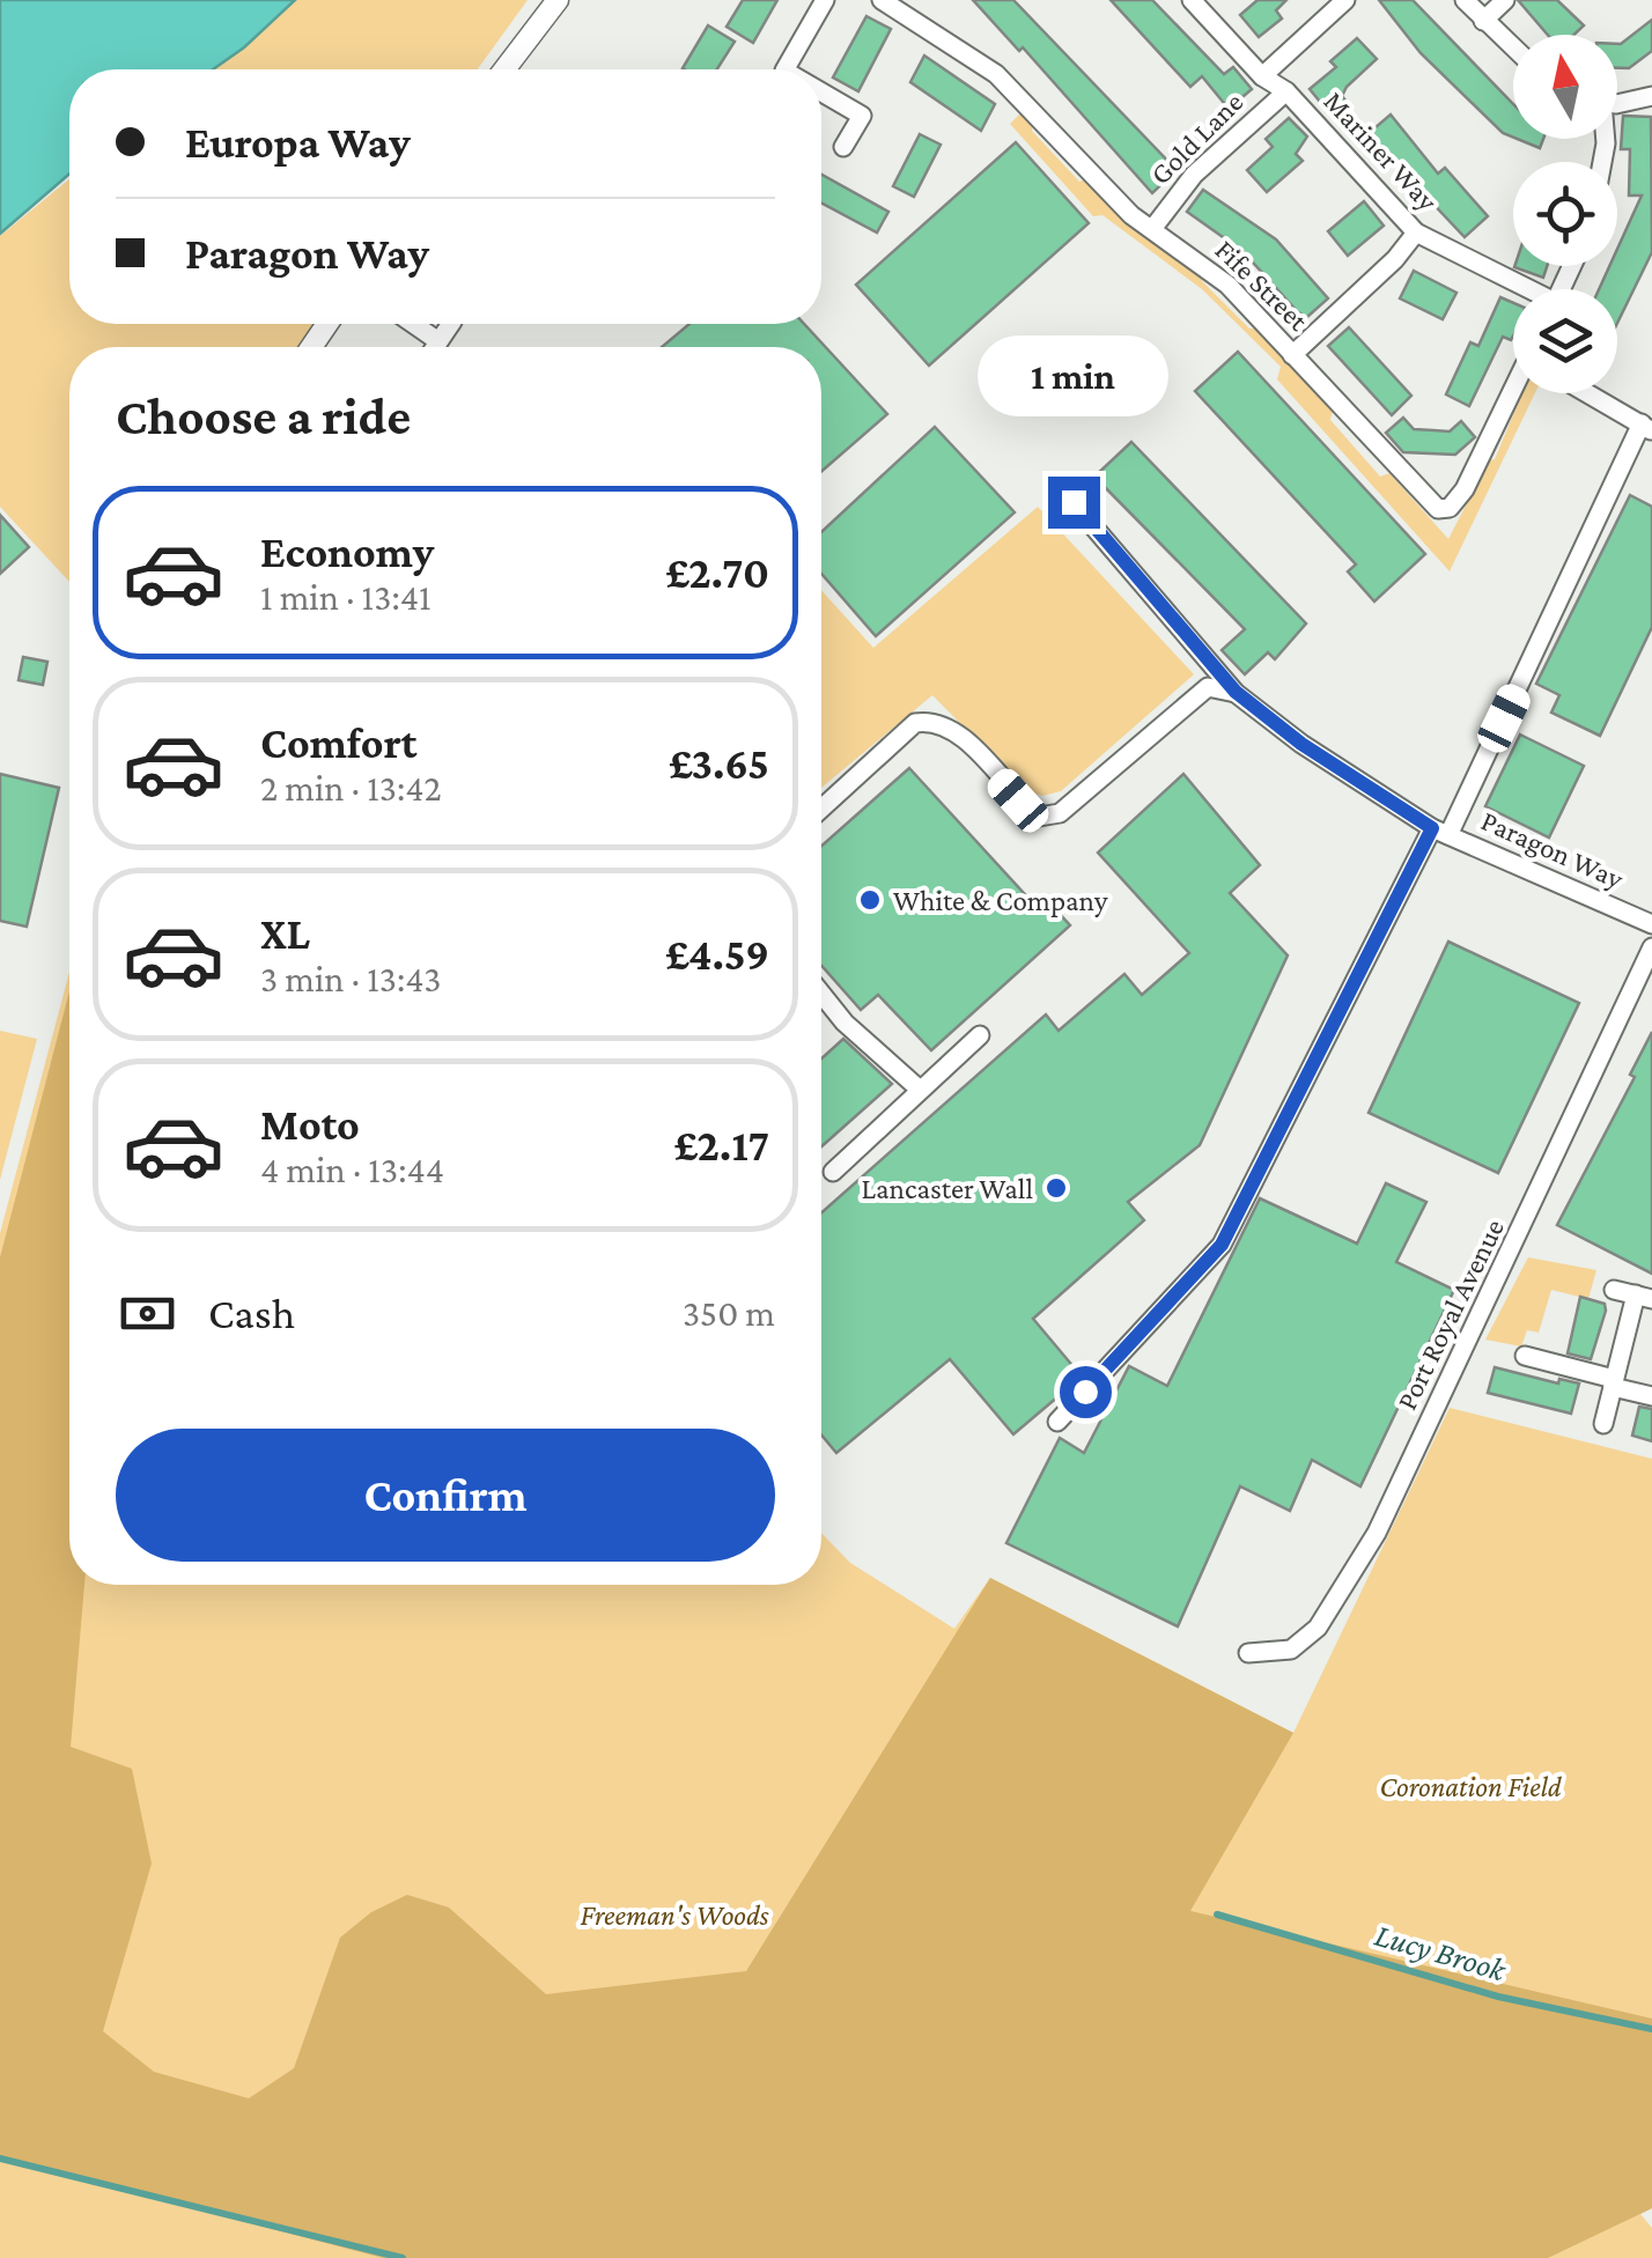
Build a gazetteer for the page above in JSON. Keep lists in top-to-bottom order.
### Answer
{
  "streets": {
    "street": [
      "Gold Lane",
      "Mariner Way",
      "Fife Street",
      "Paragon Way",
      "Port Royal Avenue"
    ]
  },
  "crossings": [
    ["Gold Lane", "Mariner Way"],
    ["Gold Lane", "Fife Street"]
  ],
  "water": ["Lucy Brook"],
  "parks": ["Coronation Field", "Freeman's Woods"],
  "places": ["White & Company", "Lancaster Wall"],
  "north": "top",
  "page": {
    "banner": ["Europa Way", "Paragon Way"],
    "bubble": "1 min",
    "heading": "Choose a ride",
    "list": [
      {
        "name": "Economy",
        "note": "1 min · 13:41",
        "value": "£2.70"
      },
      {
        "name": "Comfort",
        "note": "2 min · 13:42",
        "value": "£3.65"
      },
      {
        "name": "XL",
        "note": "3 min · 13:43",
        "value": "£4.59"
      },
      {
        "name": "Moto",
        "note": "4 min · 13:44",
        "value": "£2.17"
      }
    ],
    "pay": ["Cash", "350 m"],
    "buttons": "Confirm"
  }
}
